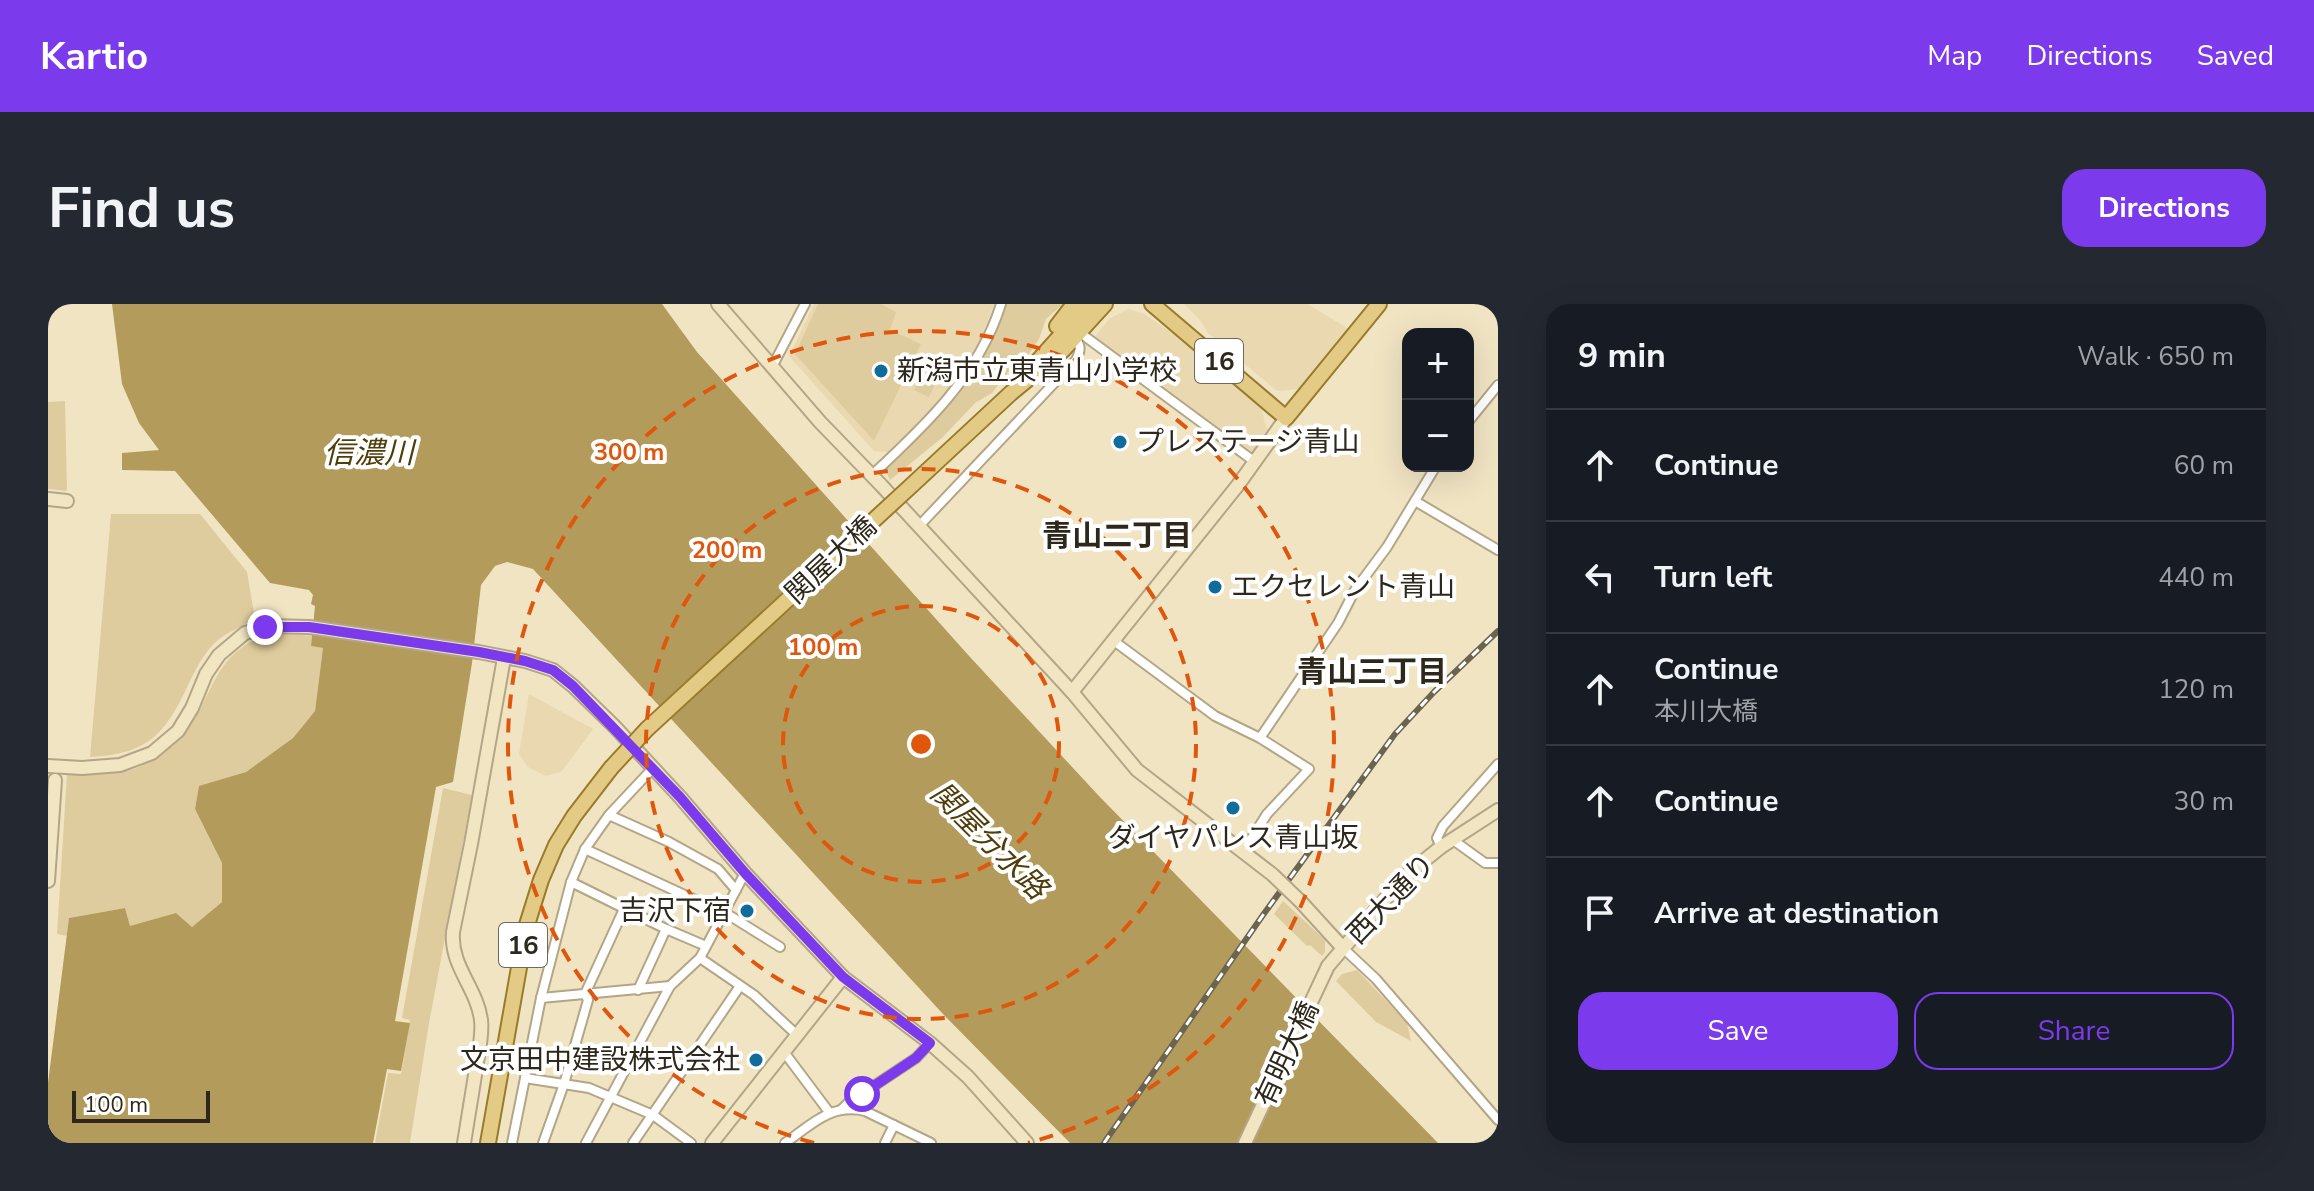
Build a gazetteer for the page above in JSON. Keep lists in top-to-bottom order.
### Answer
{
  "streets": {
    "main road": ["16", "関屋大橋"],
    "street": ["西大通り", "有明大橋"]
  },
  "crossings": [
    ["16", "関屋大橋"],
    ["西大通り", "有明大橋"]
  ],
  "districts": ["青山二丁目", "青山三丁目"],
  "water": ["信濃川", "関屋分水路"],
  "places": [
    "新潟市立東青山小学校",
    "プレステージ青山",
    "エクセレント青山",
    "ダイヤパレス青山坂",
    "吉沢下宿",
    "文京田中建設株式会社"
  ],
  "scale_bar": "100 m",
  "page": {
    "header": "Kartio",
    "nav": ["Map", "Directions", "Saved"],
    "buttons": [
      "Directions",
      ["Save", "Share"]
    ],
    "title": "Find us",
    "heading": ["9 min", "Walk · 650 m"],
    "map_buttons": ["+", "−"],
    "list": [
      ["Continue", "60 m"],
      ["Turn left", "440 m"],
      ["Continue", "本川大橋", "120 m"],
      ["Continue", "30 m"],
      "Arrive at destination"
    ],
    "scale": "100 m"
  },
  "rings": ["300 m", "200 m", "100 m"]
}
